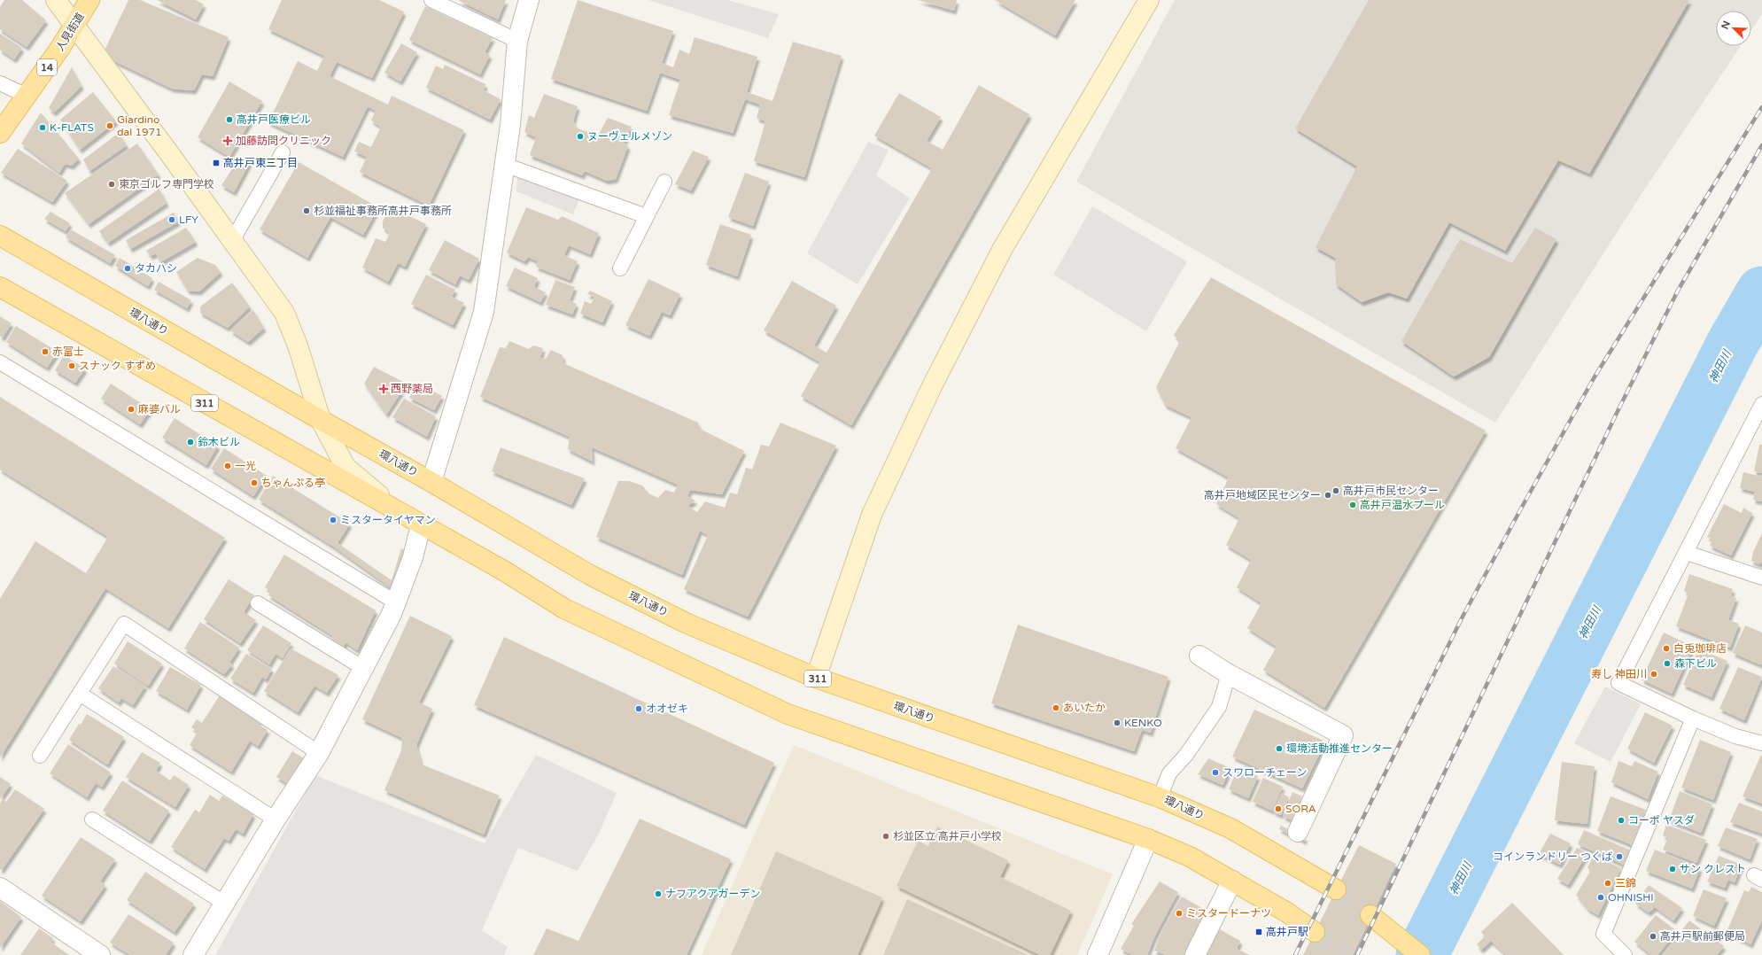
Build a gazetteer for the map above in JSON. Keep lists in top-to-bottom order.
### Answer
{
  "streets": {
    "main road": [
      "人見街道",
      "14",
      "環八通り",
      "311"
    ]
  },
  "water": ["神田川"],
  "places": {
    "other": [
      "高井戸医療ビル",
      "Giardino dal 1971",
      "K-FLATS",
      "ヌーヴェルメゾン",
      "東京ゴルフ専門学校",
      "杉並福祉事務所高井戸事務所",
      "LFY",
      "タカハシ",
      "赤富士",
      "スナック すずめ",
      "麻婆バル",
      "鈴木ビル",
      "一光",
      "ちゃんぷる亭",
      "高井戸市民センター",
      "高井戸地域区民センター",
      "高井戸温水プール",
      "ミスタータイヤマン",
      "白兎珈琲店",
      "森下ビル",
      "寿し 神田川",
      "あいたか",
      "オオゼキ",
      "KENKO",
      "環境活動推進センター",
      "スワローチェーン",
      "SORA",
      "コーポ ヤスダ",
      "杉並区立 高井戸小学校",
      "コインランドリー つくば",
      "サン クレスト",
      "三錦",
      "ナフアクアガーデン",
      "OHNISHI",
      "ミスタードーナツ",
      "高井戸駅前郵便局"
    ],
    "health": ["加藤訪問クリニック", "西野薬局"],
    "transit": ["高井戸東三丁目", "高井戸駅"]
  },
  "north": "top left"
}
